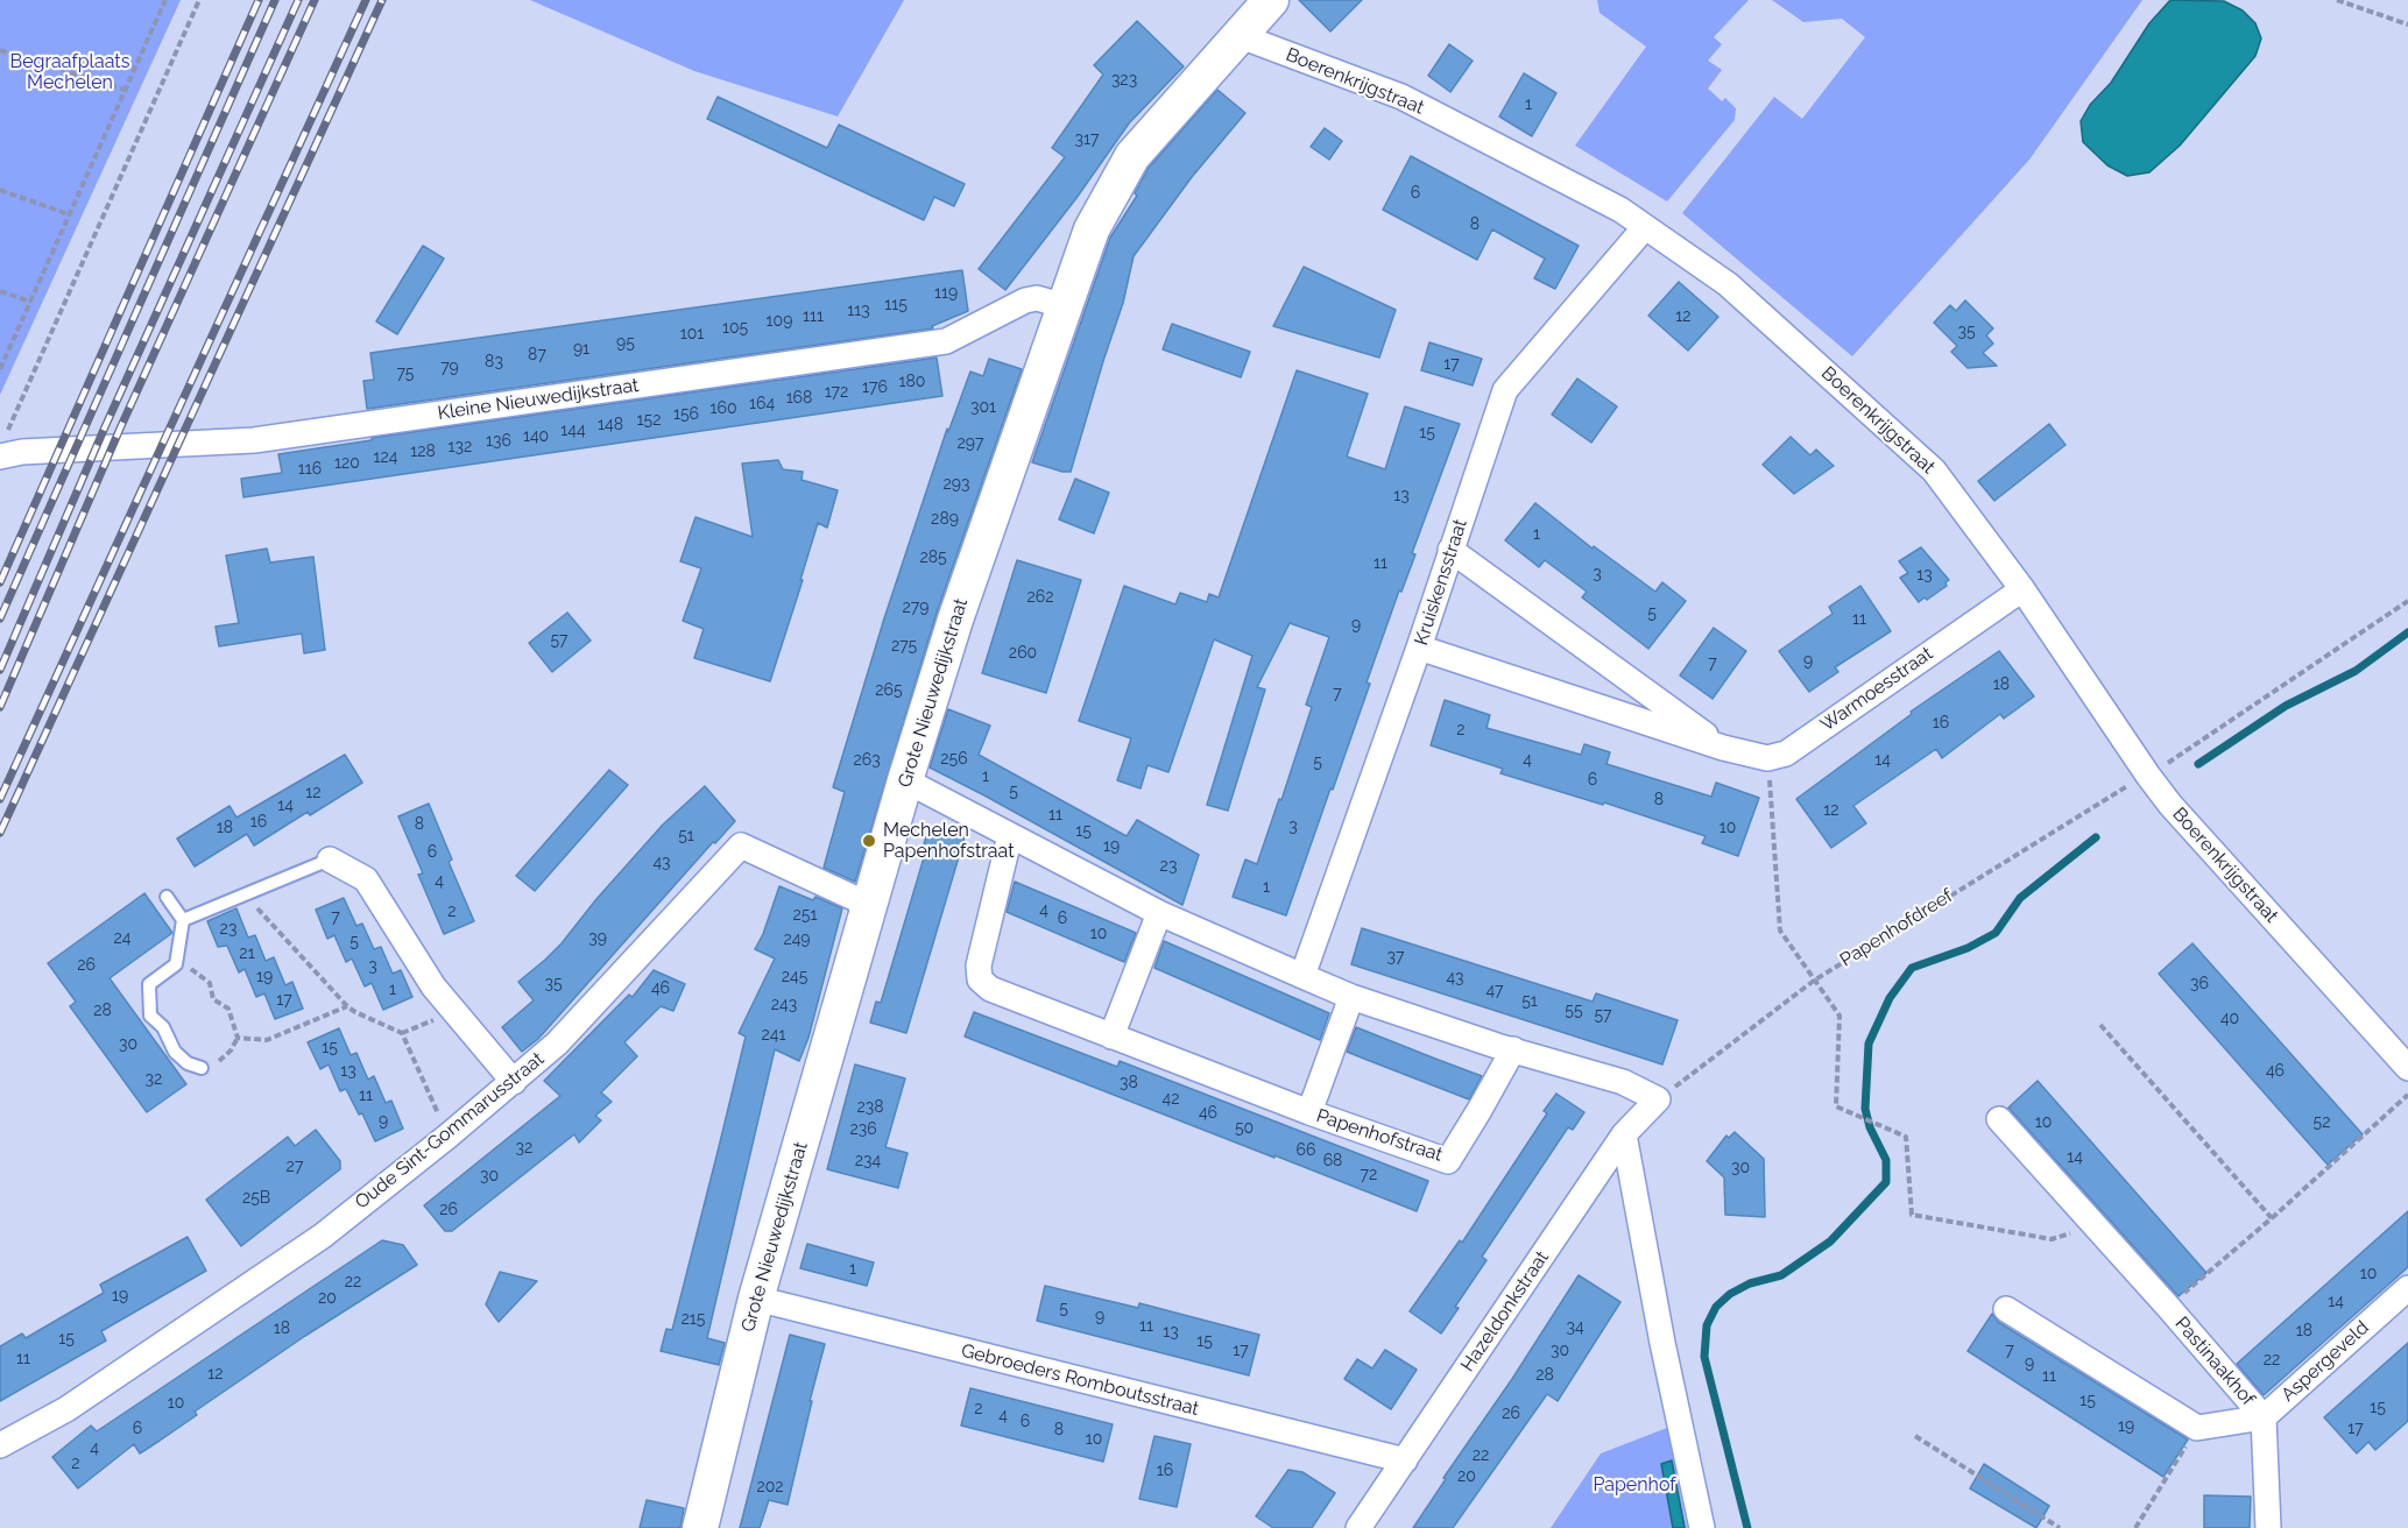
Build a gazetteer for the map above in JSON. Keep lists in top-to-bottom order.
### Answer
{
  "streets": {
    "main road": ["Grote Nieuwedijkstraat"],
    "street": [
      "Boerenkrijgstraat",
      "Kleine Nieuwedijkstraat",
      "Kruiskensstraat",
      "Warmoesstraat",
      "Oude Sint-Gommarusstraat",
      "Papenhofstraat",
      "Hazeldonkstraat",
      "Pastinaakhof",
      "Aspergeveld",
      "Gebroeders Romboutsstraat"
    ],
    "path": ["Papenhofdreef"]
  },
  "crossings": [
    ["Boerenkrijgstraat", "Kruiskensstraat"],
    ["Boerenkrijgstraat", "Warmoesstraat"],
    ["Boerenkrijgstraat", "Grote Nieuwedijkstraat"],
    ["Boerenkrijgstraat", "Papenhofdreef"],
    ["Kleine Nieuwedijkstraat", "Grote Nieuwedijkstraat"],
    ["Grote Nieuwedijkstraat", "Oude Sint-Gommarusstraat"],
    ["Grote Nieuwedijkstraat", "Gebroeders Romboutsstraat"],
    ["Papenhofdreef", "Hazeldonkstraat"],
    ["Hazeldonkstraat", "Gebroeders Romboutsstraat"],
    ["Pastinaakhof", "Aspergeveld"]
  ],
  "parks": ["Begraafplaats Mechelen", "Papenhof"],
  "places": ["Mechelen Papenhofstraat"],
  "house_numbers": [
    "323",
    "1",
    "317",
    "6",
    "8",
    "119",
    "115",
    "113",
    "111",
    "12",
    "109",
    "105",
    "35",
    "101",
    "95",
    "91",
    "87",
    "83",
    "17",
    "79",
    "75",
    "180",
    "176",
    "172",
    "168",
    "164",
    "301",
    "160",
    "156",
    "152",
    "148",
    "144",
    "15",
    "140",
    "136",
    "297",
    "132",
    "128",
    "124",
    "120",
    "116",
    "293",
    "13",
    "289",
    "1",
    "285",
    "11",
    "3",
    "13",
    "262",
    "279",
    "5",
    "11",
    "9",
    "57",
    "275",
    "260",
    "9",
    "7",
    "18",
    "265",
    "7",
    "16",
    "2",
    "256",
    "263",
    "4",
    "14",
    "5",
    "1",
    "6",
    "5",
    "12",
    "8",
    "14",
    "12",
    "11",
    "16",
    "8",
    "3",
    "18",
    "10",
    "15",
    "51",
    "19",
    "6",
    "43",
    "23",
    "4",
    "1",
    "4",
    "2",
    "251",
    "7",
    "6",
    "23",
    "10",
    "24",
    "39",
    "249",
    "5",
    "21",
    "37",
    "26",
    "3",
    "19",
    "245",
    "43",
    "35",
    "36",
    "46",
    "1",
    "47",
    "17",
    "51",
    "243",
    "28",
    "55",
    "57",
    "40",
    "241",
    "30",
    "15",
    "13",
    "46",
    "32",
    "38",
    "11",
    "42",
    "238",
    "46",
    "9",
    "10",
    "52",
    "50",
    "236",
    "32",
    "66",
    "14",
    "234",
    "68",
    "27",
    "30",
    "72",
    "30",
    "25B",
    "26",
    "1",
    "10",
    "22",
    "19",
    "20",
    "14",
    "5",
    "9",
    "215",
    "11",
    "34",
    "18",
    "18",
    "13",
    "15",
    "15",
    "17",
    "30",
    "7",
    "11",
    "22",
    "9",
    "12",
    "28",
    "11",
    "15",
    "10",
    "15",
    "2",
    "26",
    "4",
    "6",
    "19",
    "6",
    "17",
    "8",
    "10",
    "4",
    "22",
    "2",
    "16",
    "20",
    "202"
  ]
}
